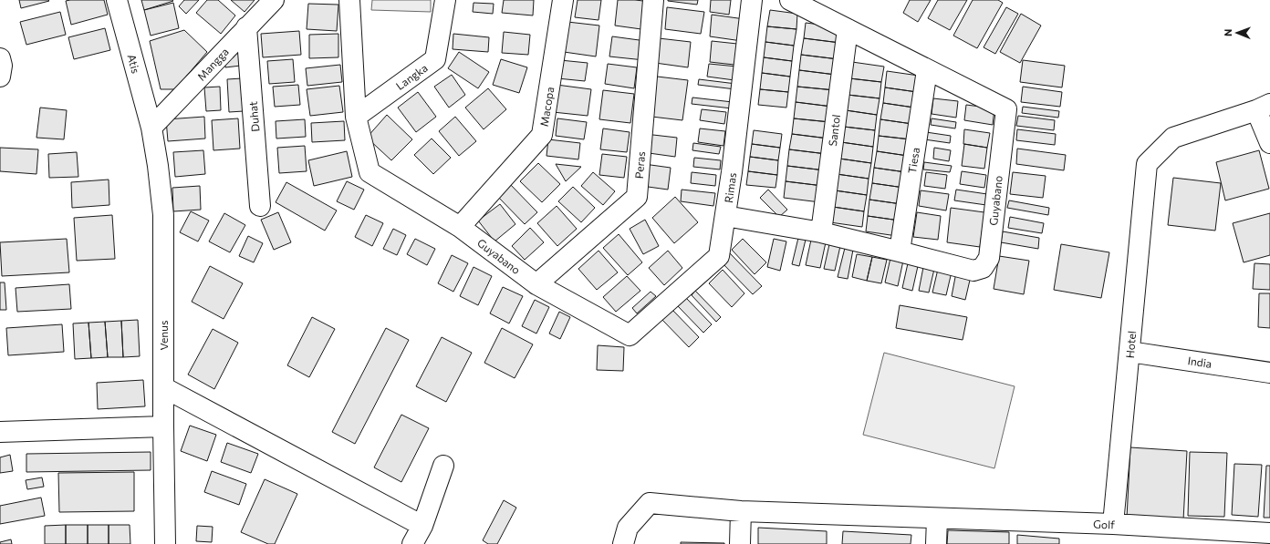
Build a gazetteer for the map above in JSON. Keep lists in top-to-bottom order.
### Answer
{
  "streets": {
    "street": [
      "Atis",
      "Mangga",
      "Langka",
      "Macopa",
      "Duhat",
      "Santol",
      "Tiesa",
      "Peras",
      "Rimas",
      "Guyabano",
      "Venus",
      "Hotel",
      "India",
      "Golf"
    ]
  },
  "crossings": [
    ["Atis", "Mangga"],
    ["Atis", "Venus"],
    ["Mangga", "Duhat"],
    ["Mangga", "Venus"],
    ["Langka", "Guyabano"],
    ["Macopa", "Guyabano"],
    ["Santol", "Guyabano"],
    ["Tiesa", "Guyabano"],
    ["Peras", "Guyabano"],
    ["Rimas", "Guyabano"],
    ["Hotel", "India"],
    ["Hotel", "Golf"]
  ],
  "north": "left"
}
